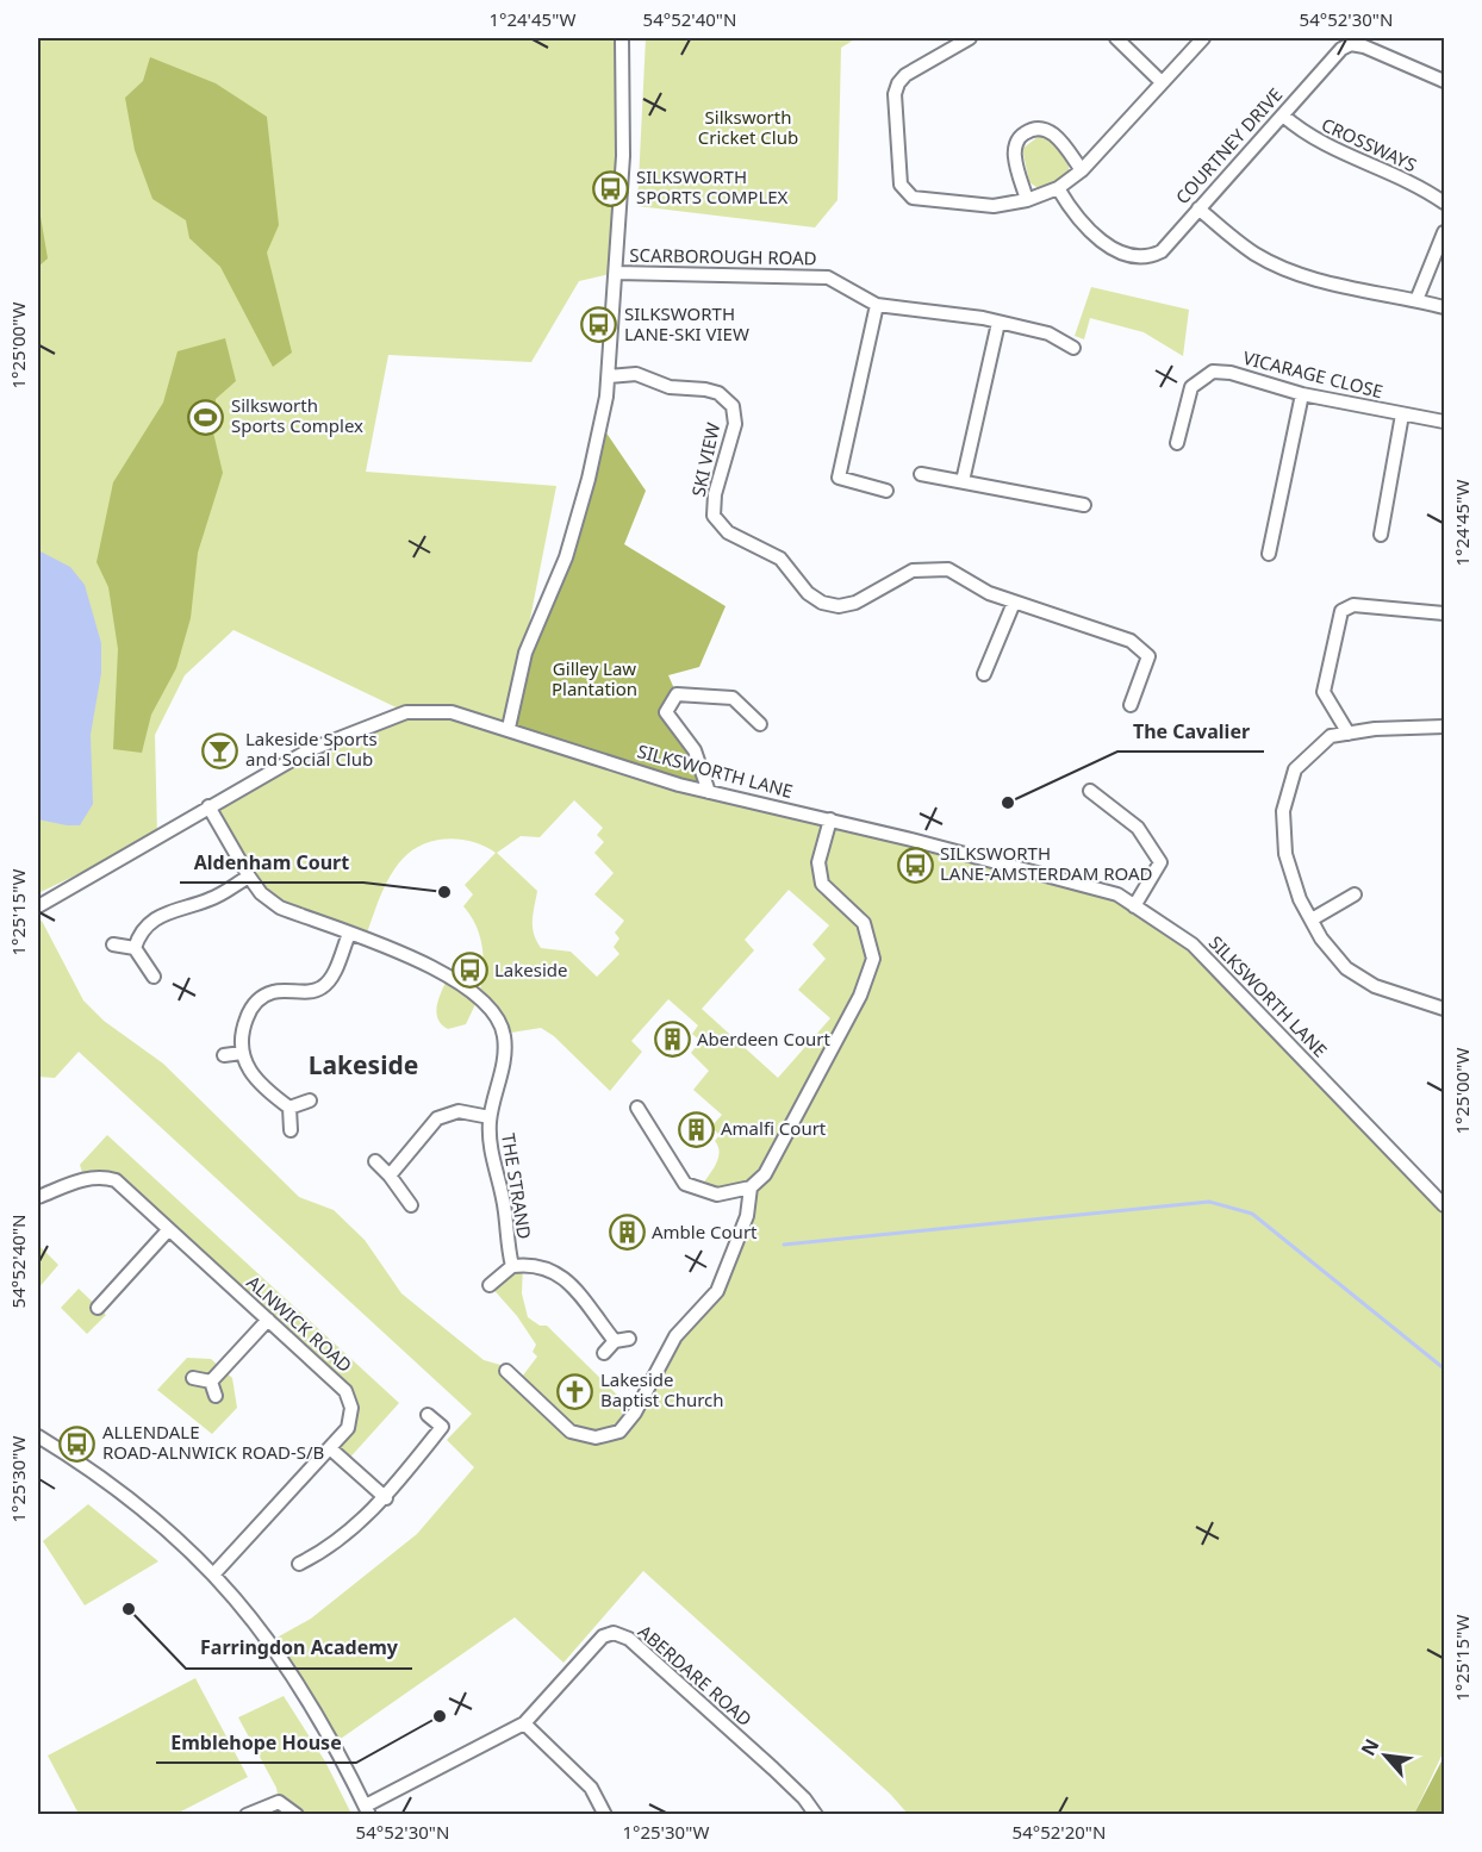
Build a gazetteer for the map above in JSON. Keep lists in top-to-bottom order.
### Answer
{
  "streets": {
    "street": [
      "CROSSWAYS",
      "COURTNEY DRIVE",
      "SCARBOROUGH ROAD",
      "VICARAGE CLOSE",
      "SKI VIEW",
      "SILKSWORTH LANE",
      "THE STRAND",
      "ALNWICK ROAD",
      "ABERDARE ROAD"
    ]
  },
  "crossings": [
    ["CROSSWAYS", "COURTNEY DRIVE"]
  ],
  "districts": ["Lakeside"],
  "parks": ["Silksworth Cricket Club", "Gilley Law Plantation"],
  "places": {
    "bus stop": [
      "SILKSWORTH SPORTS COMPLEX",
      "SILKSWORTH LANE-SKI VIEW",
      "SILKSWORTH LANE-AMSTERDAM ROAD",
      "Lakeside",
      "ALLENDALE ROAD-ALNWICK ROAD-S/B"
    ],
    "sports": ["Silksworth Sports Complex"],
    "bar": ["Lakeside Sports and Social Club"],
    "other": [
      "The Cavalier",
      "Aldenham Court",
      "Farringdon Academy",
      "Emblehope House"
    ],
    "building": ["Aberdeen Court", "Amalfi Court", "Amble Court"],
    "church": ["Lakeside Baptist Church"]
  },
  "north": "top left",
  "coordinates": [
    "1°24'45\"W",
    "54°52'40\"N",
    "54°52'30\"N",
    "1°25'00\"W",
    "1°25'15\"W",
    "1°25'30\"W",
    "54°52'20\"N"
  ]
}
